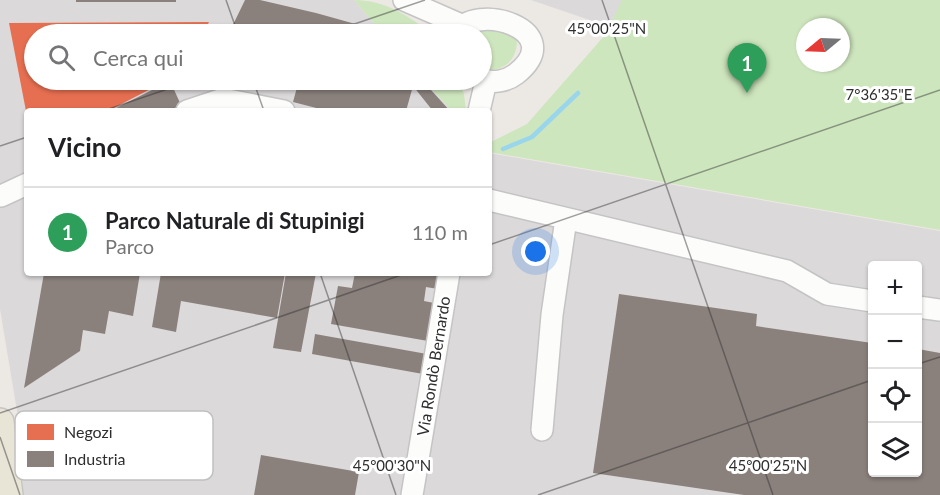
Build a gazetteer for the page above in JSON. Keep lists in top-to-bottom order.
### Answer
{
  "streets": {
    "street": ["Via Rondò Bernardo"]
  },
  "legend": ["Negozi", "Industria"],
  "north": "left",
  "page": {
    "search": "Cerca qui",
    "pins": "1",
    "heading": "Vicino",
    "list": [
      {
        "mark": "1",
        "name": "Parco Naturale di Stupinigi",
        "note": "Parco",
        "value": "110 m"
      }
    ],
    "map_buttons": ["+", "−"]
  },
  "coordinates": ["45°00'25\"N", "7°36'35\"E", "45°00'30\"N"]
}
